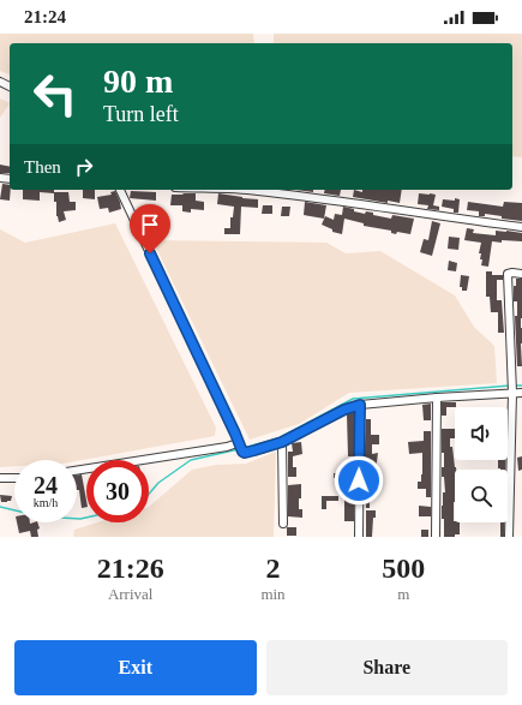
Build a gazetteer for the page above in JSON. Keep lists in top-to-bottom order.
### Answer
{
  "page": {
    "status": "21:24",
    "turn": ["90 m", "Turn left"],
    "then": "Then",
    "speed": "24 km/h",
    "limit": "30",
    "eta": [
      "21:26",
      "Arrival",
      "2",
      "min",
      "500",
      "m"
    ],
    "buttons": ["Exit", "Share"]
  }
}
